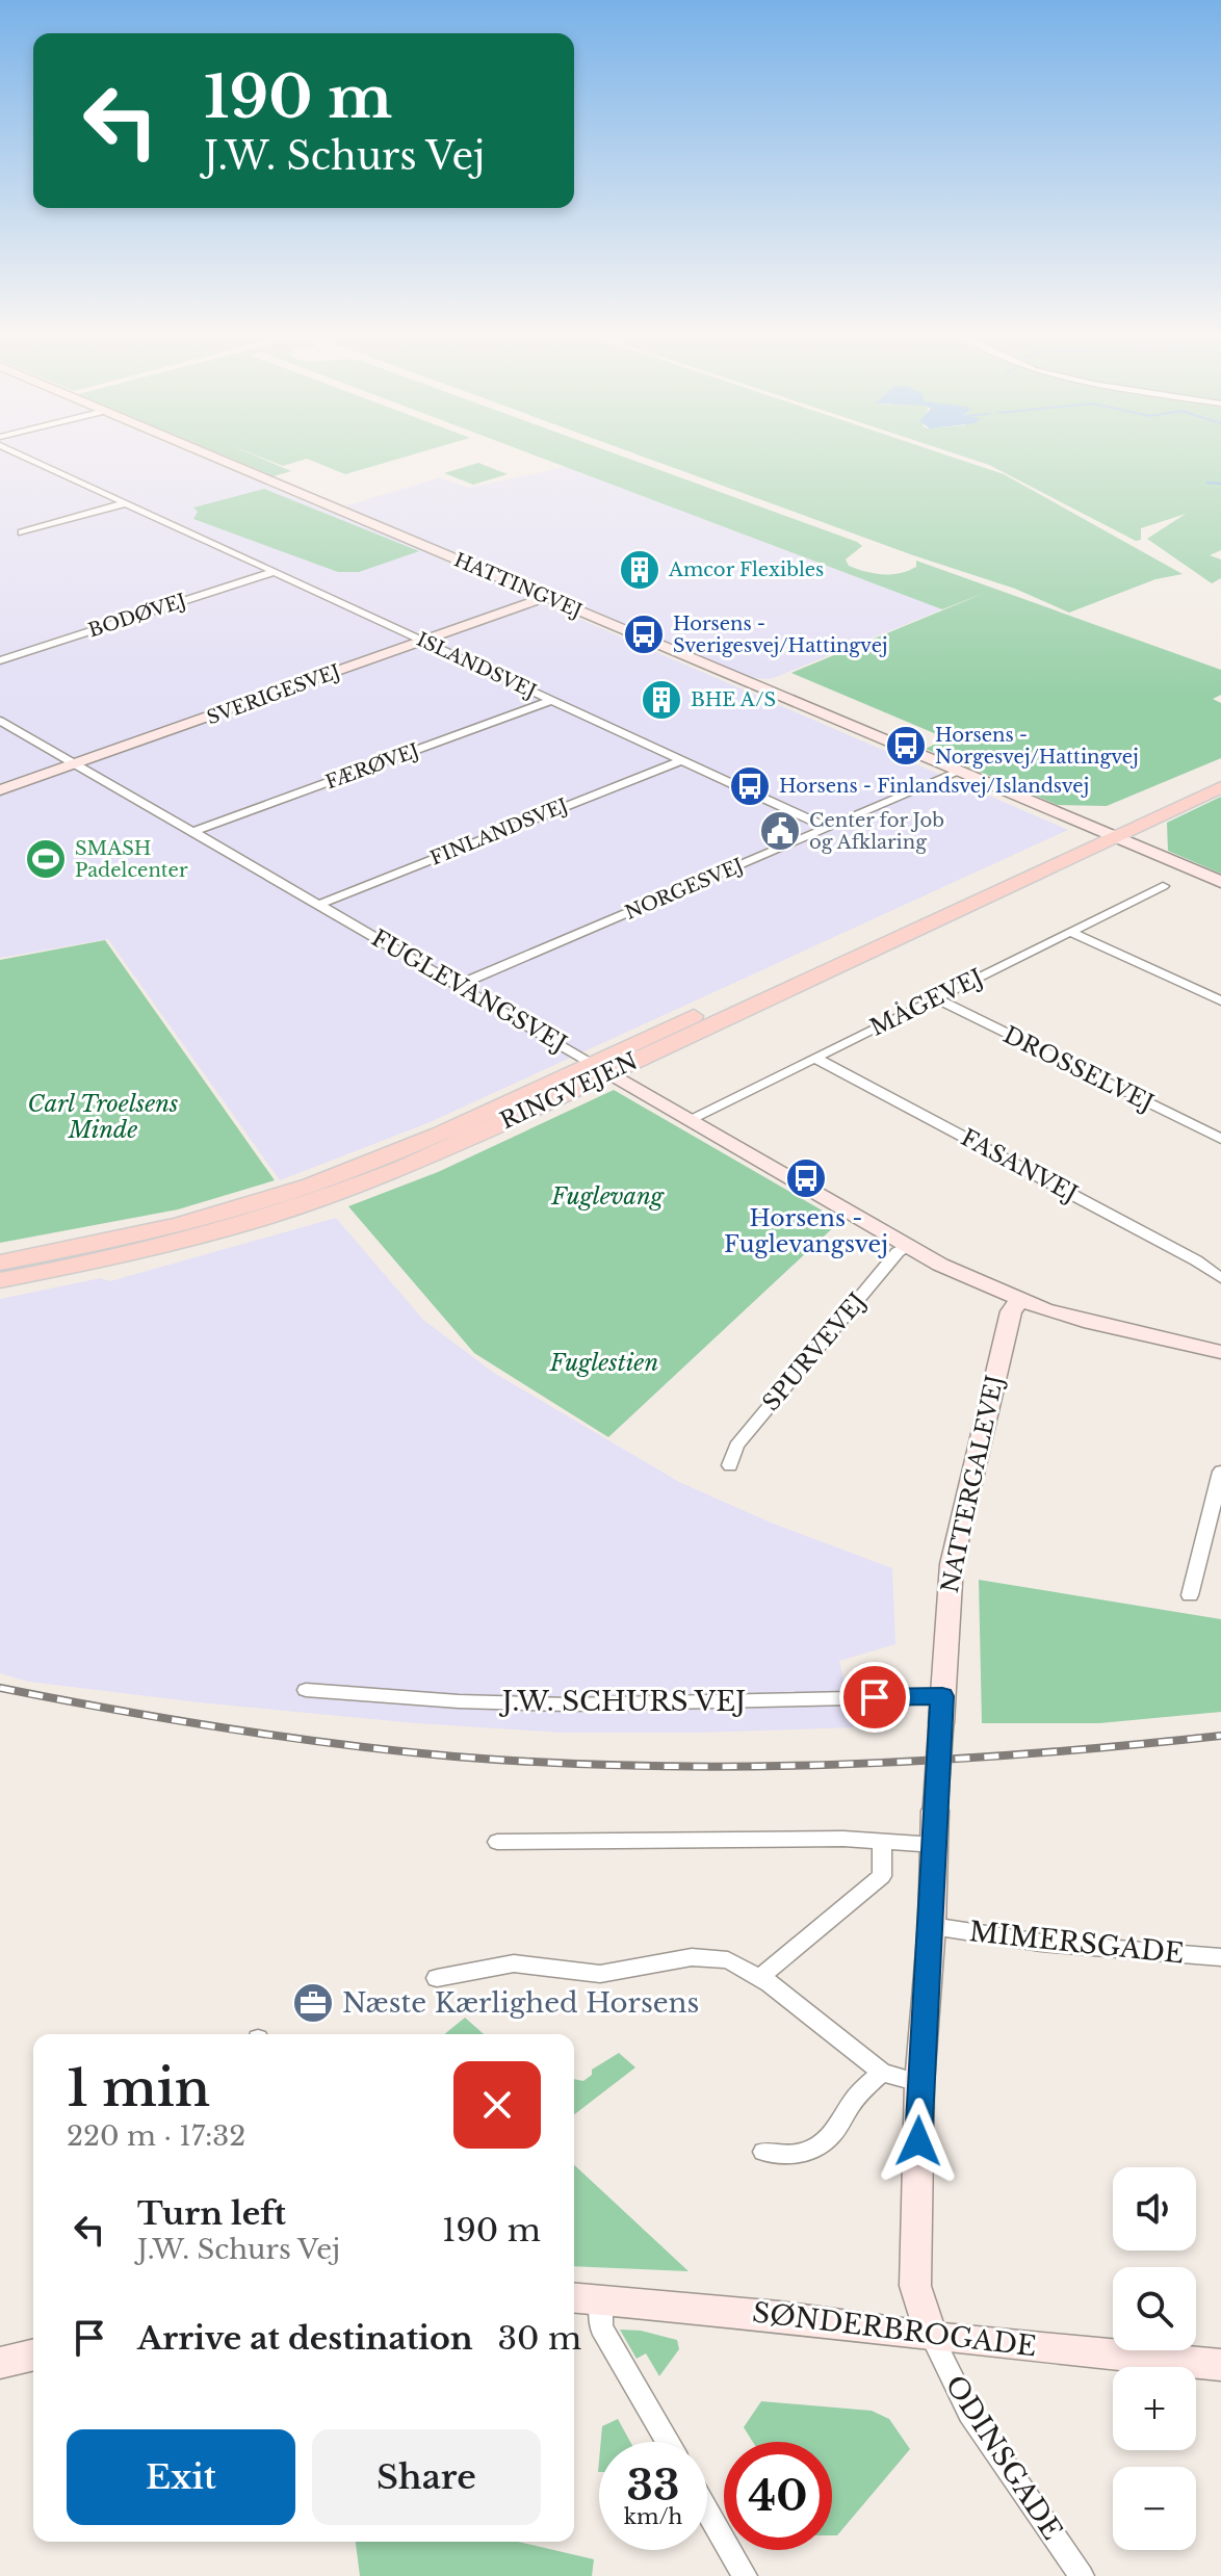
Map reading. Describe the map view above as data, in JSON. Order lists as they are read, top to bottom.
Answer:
{
  "streets": {
    "main road": ["RINGVEJEN"],
    "street": [
      "HATTINGVEJ",
      "BODØVEJ",
      "ISLANDSVEJ",
      "SVERIGESVEJ",
      "FÆRØVEJ",
      "FINLANDSVEJ",
      "NORGESVEJ",
      "FUGLEVANGSVEJ",
      "MÅGEVEJ",
      "DROSSELVEJ",
      "FASANVEJ",
      "SPURVEVEJ",
      "NATTERGALEVEJ",
      "J.W. SCHURS VEJ",
      "MIMERSGADE",
      "SØNDERBROGADE",
      "ODINSGADE"
    ]
  },
  "crossings": [
    ["HATTINGVEJ", "SVERIGESVEJ"],
    ["HATTINGVEJ", "NORGESVEJ"],
    ["HATTINGVEJ", "RINGVEJEN"],
    ["BODØVEJ", "ISLANDSVEJ"],
    ["ISLANDSVEJ", "SVERIGESVEJ"],
    ["ISLANDSVEJ", "FÆRØVEJ"],
    ["ISLANDSVEJ", "FINLANDSVEJ"],
    ["ISLANDSVEJ", "NORGESVEJ"],
    ["SVERIGESVEJ", "FUGLEVANGSVEJ"],
    ["FÆRØVEJ", "FUGLEVANGSVEJ"],
    ["FINLANDSVEJ", "FUGLEVANGSVEJ"],
    ["NORGESVEJ", "FUGLEVANGSVEJ"],
    ["FUGLEVANGSVEJ", "MÅGEVEJ"],
    ["FUGLEVANGSVEJ", "RINGVEJEN"],
    ["FUGLEVANGSVEJ", "SPURVEVEJ"],
    ["FUGLEVANGSVEJ", "NATTERGALEVEJ"],
    ["MÅGEVEJ", "DROSSELVEJ"],
    ["MÅGEVEJ", "FASANVEJ"],
    ["NATTERGALEVEJ", "J.W. SCHURS VEJ"],
    ["NATTERGALEVEJ", "MIMERSGADE"],
    ["NATTERGALEVEJ", "SØNDERBROGADE"],
    ["NATTERGALEVEJ", "ODINSGADE"],
    ["SØNDERBROGADE", "ODINSGADE"]
  ],
  "parks": ["Carl Troelsens Minde", "Fuglevang", "Fuglestien"],
  "places": {
    "building": ["Amcor Flexibles", "BHE A/S"],
    "bus stop": [
      "Horsens - Sverigesvej/Hattingvej",
      "Horsens - Norgesvej/Hattingvej",
      "Horsens - Finlandsvej/Islandsvej",
      "Horsens - Fuglevangsvej"
    ],
    "public building": ["Center for Job og Afklaring"],
    "sports": ["SMASH Padelcenter"],
    "office": ["Næste Kærlighed Horsens"]
  },
  "page": {
    "turn": ["190 m", "J.W. Schurs Vej"],
    "heading": ["1 min", "220 m · 17:32"],
    "map_buttons": ["+", "−"],
    "list": [
      {
        "name": "Turn left",
        "note": "J.W. Schurs Vej",
        "value": "190 m"
      },
      {
        "name": "Arrive at destination",
        "value": "30 m"
      }
    ],
    "buttons": ["Exit", "Share"],
    "speed": "33 km/h",
    "limit": "40"
  }
}
